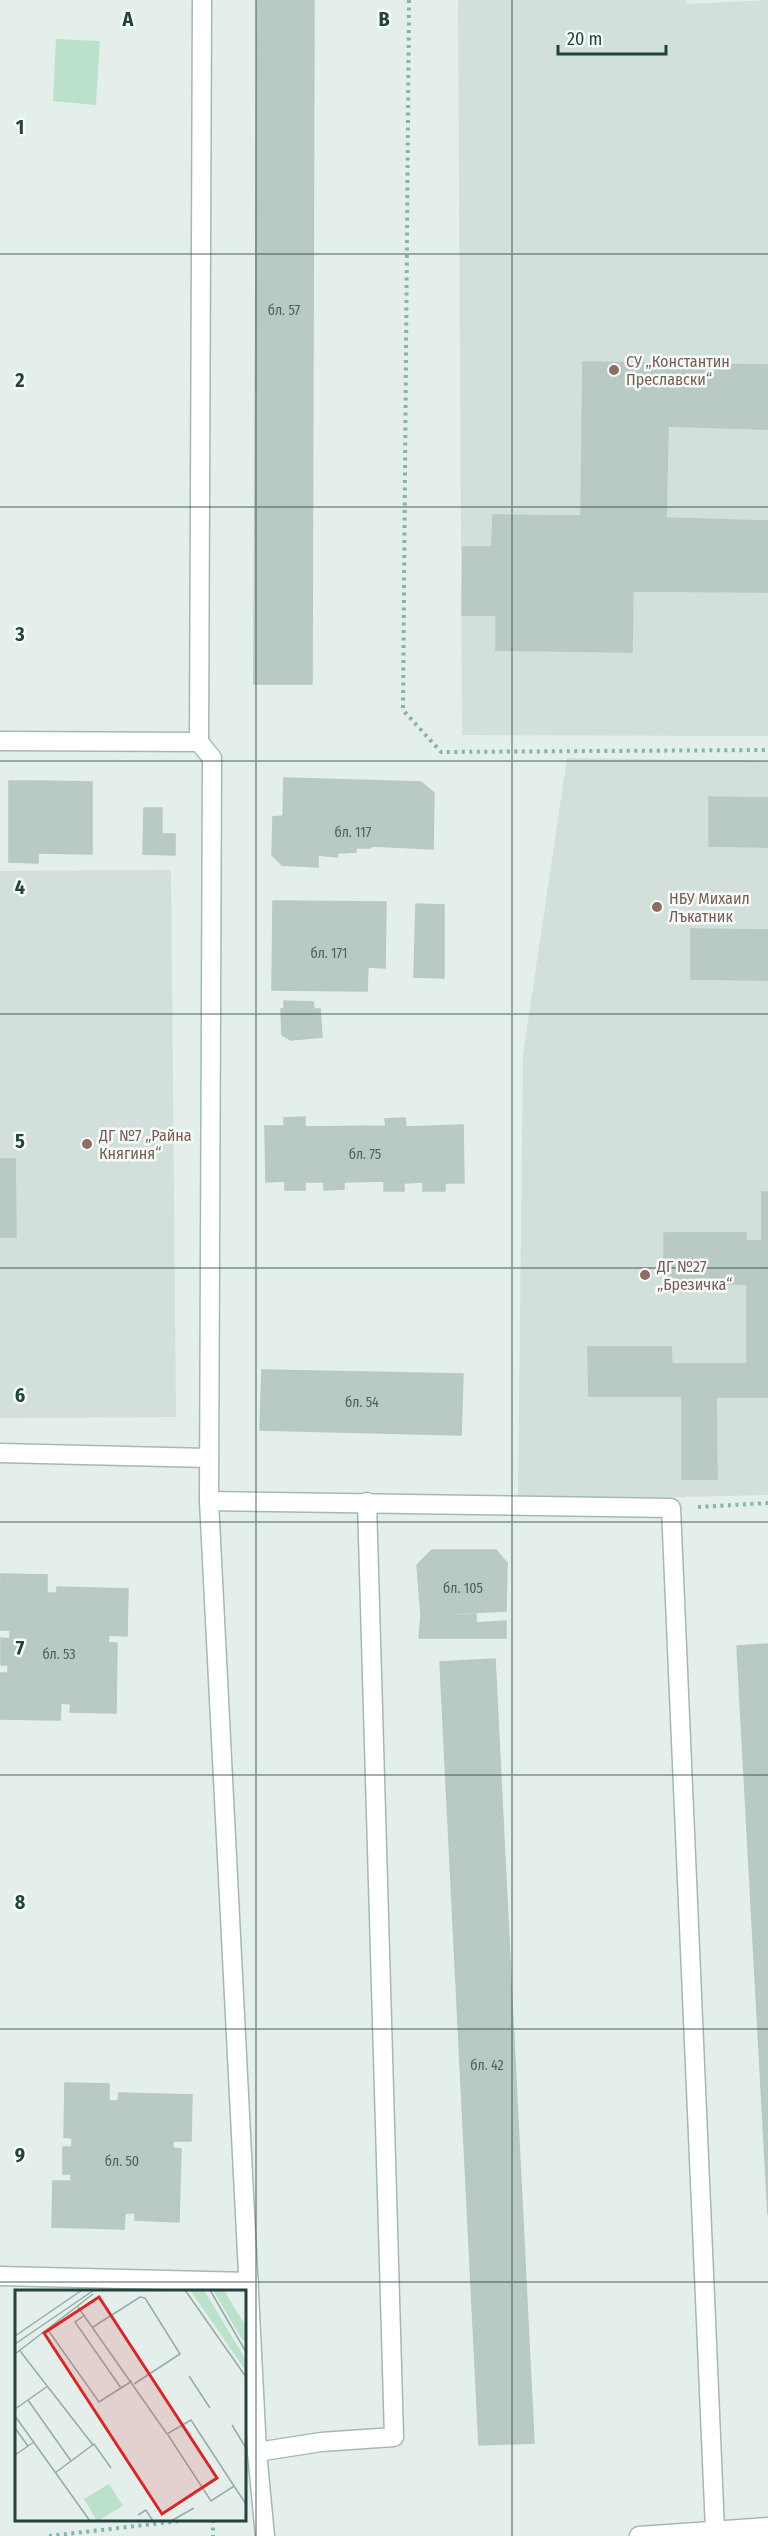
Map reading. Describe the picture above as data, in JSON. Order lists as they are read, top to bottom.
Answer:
{
  "places": [
    "СУ „Константин Преславски“",
    "НБУ Михаил Лъкатник",
    "ДГ №7 „Райна Княгиня“",
    "ДГ №27 „Брезичка“"
  ],
  "house_numbers": [
    "бл. 57",
    "бл. 117",
    "бл. 171",
    "бл. 75",
    "бл. 54",
    "бл. 105",
    "бл. 53",
    "бл. 42",
    "бл. 50"
  ],
  "scale_bar": "20 m",
  "grid": {
    "columns": ["A", "B"],
    "rows": [
      "1",
      "2",
      "3",
      "4",
      "5",
      "6",
      "7",
      "8",
      "9"
    ]
  }
}
